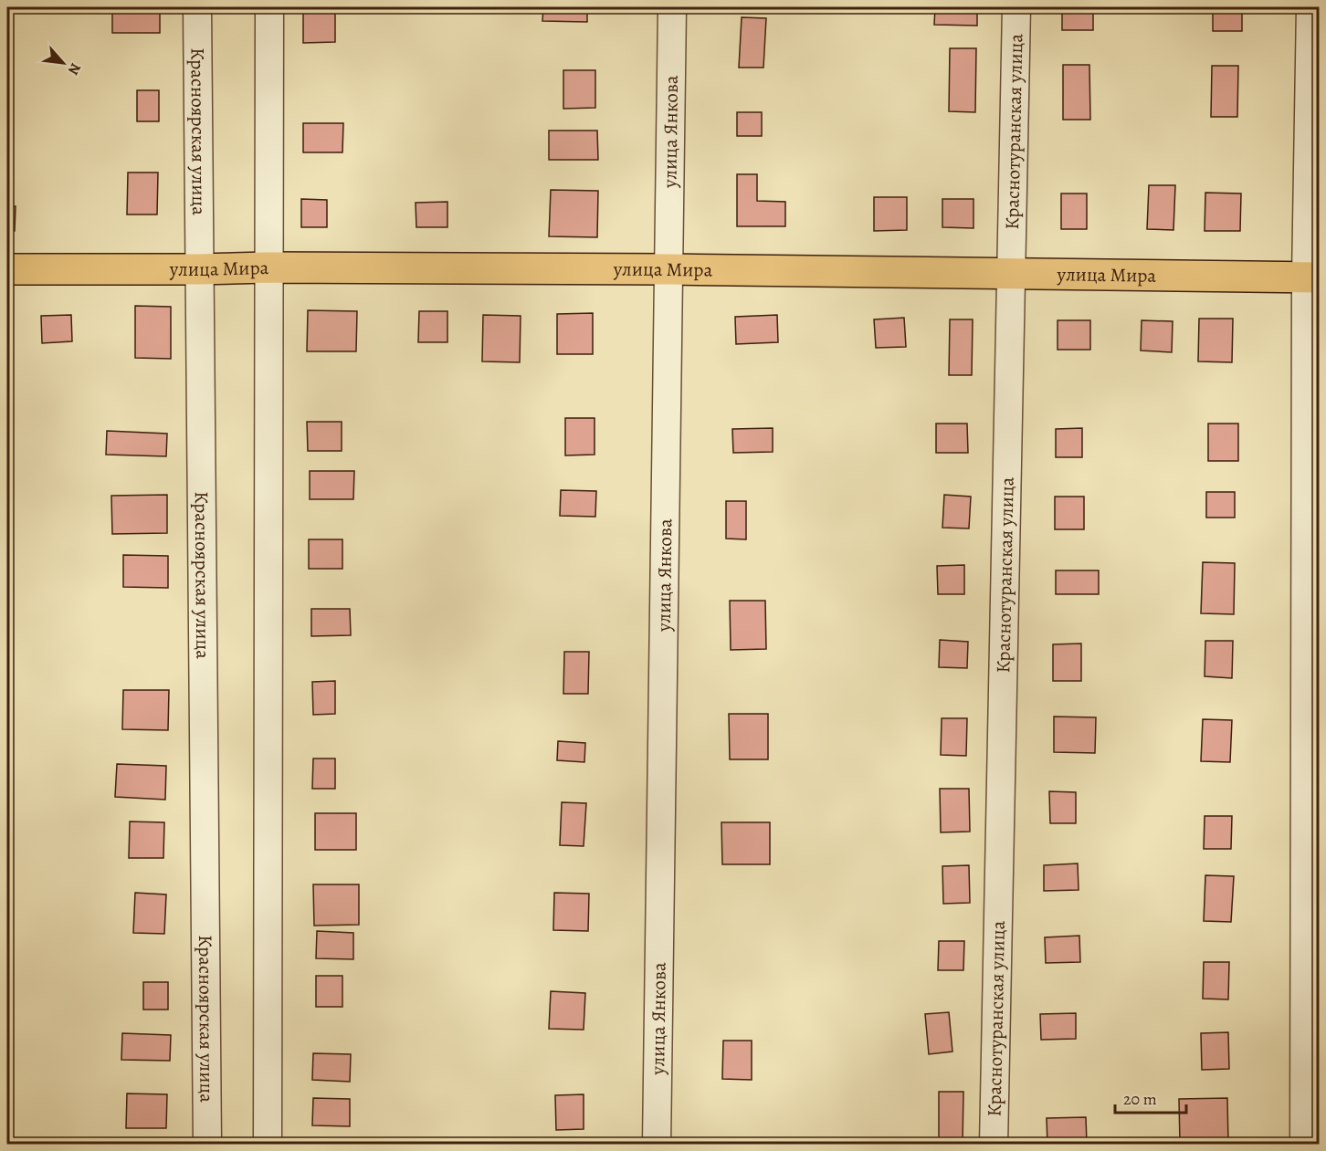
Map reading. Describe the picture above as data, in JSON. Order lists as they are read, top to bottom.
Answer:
{
  "streets": {
    "main road": ["улица Мира"],
    "street": ["Красноярская улица", "улица Янкова", "Краснотуранская улица"]
  },
  "crossings": [
    ["Красноярская улица", "улица Мира"],
    ["улица Янкова", "улица Мира"],
    ["Краснотуранская улица", "улица Мира"]
  ],
  "scale_bar": "20 m",
  "north": "bottom right"
}
